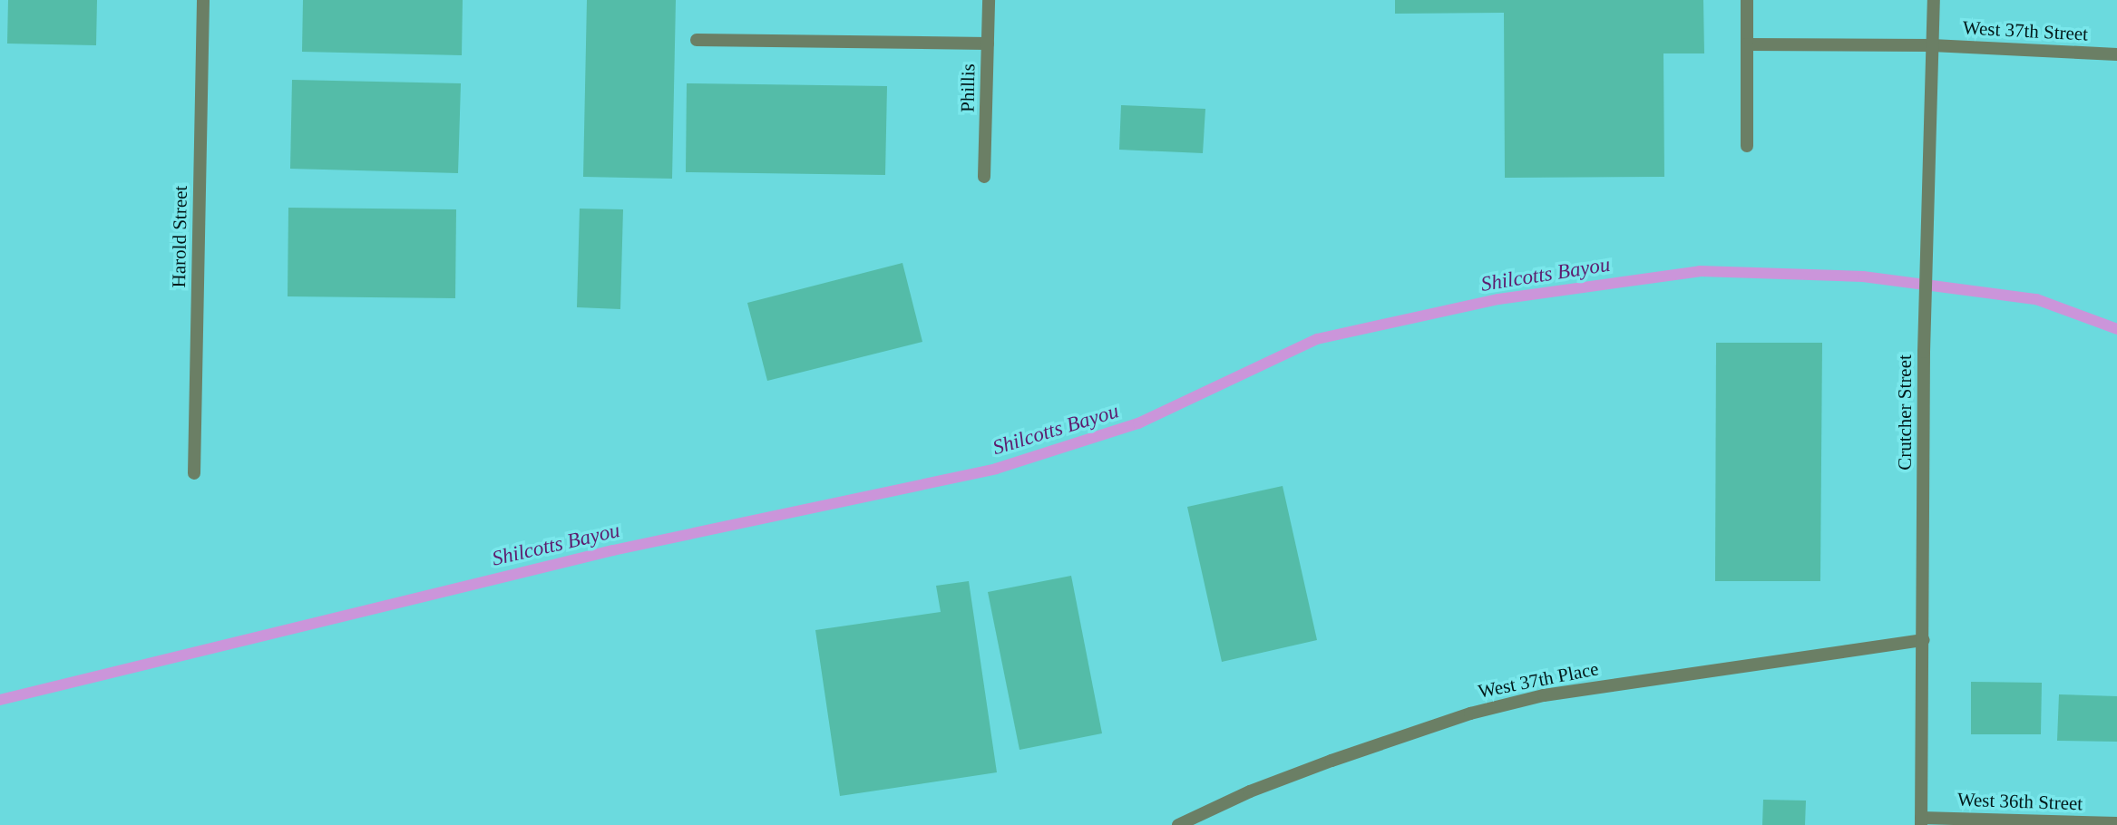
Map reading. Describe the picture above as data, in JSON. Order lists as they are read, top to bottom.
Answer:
{
  "streets": {
    "street": [
      "West 37th Street",
      "Phillis",
      "Harold Street",
      "Crutcher Street",
      "West 37th Place",
      "West 36th Street"
    ]
  },
  "crossings": [
    ["West 37th Street", "Crutcher Street"],
    ["Crutcher Street", "West 37th Place"],
    ["Crutcher Street", "West 36th Street"]
  ],
  "water": ["Shilcotts Bayou"]
}
